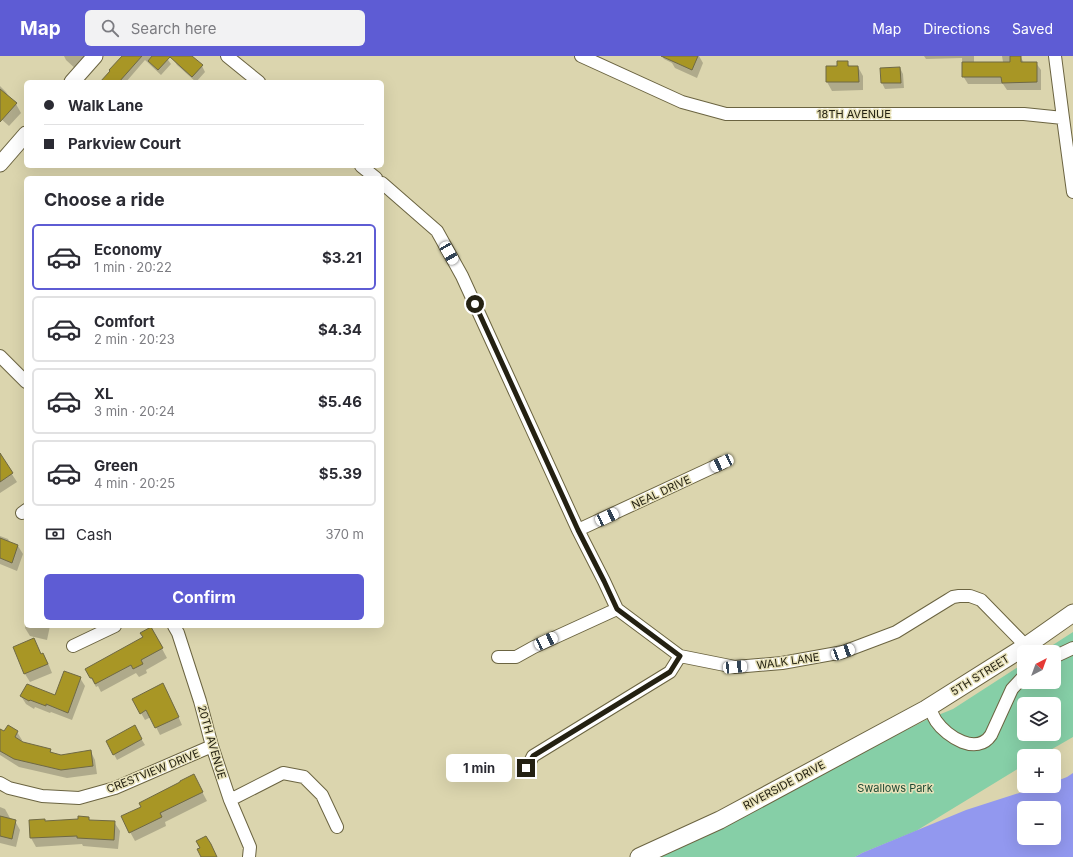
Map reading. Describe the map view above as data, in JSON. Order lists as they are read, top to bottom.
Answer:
{
  "streets": {
    "main road": ["5TH STREET", "RIVERSIDE DRIVE"],
    "street": [
      "18TH AVENUE",
      "NEAL DRIVE",
      "WALK LANE",
      "20TH AVENUE",
      "CRESTVIEW DRIVE"
    ]
  },
  "crossings": [
    ["NEAL DRIVE", "WALK LANE"],
    ["5TH STREET", "RIVERSIDE DRIVE"],
    ["20TH AVENUE", "CRESTVIEW DRIVE"]
  ],
  "parks": ["Swallows Park"],
  "north": "top right",
  "page": {
    "header": "Map",
    "search": "Search here",
    "nav": ["Map", "Directions", "Saved"],
    "banner": ["Walk Lane", "Parkview Court"],
    "heading": "Choose a ride",
    "list": [
      {
        "name": "Economy",
        "note": "1 min · 20:22",
        "value": "$3.21"
      },
      {
        "name": "Comfort",
        "note": "2 min · 20:23",
        "value": "$4.34"
      },
      {
        "name": "XL",
        "note": "3 min · 20:24",
        "value": "$5.46"
      },
      {
        "name": "Green",
        "note": "4 min · 20:25",
        "value": "$5.39"
      }
    ],
    "pay": ["Cash", "370 m"],
    "buttons": "Confirm",
    "map_buttons": ["+", "−"],
    "bubble": "1 min"
  }
}
